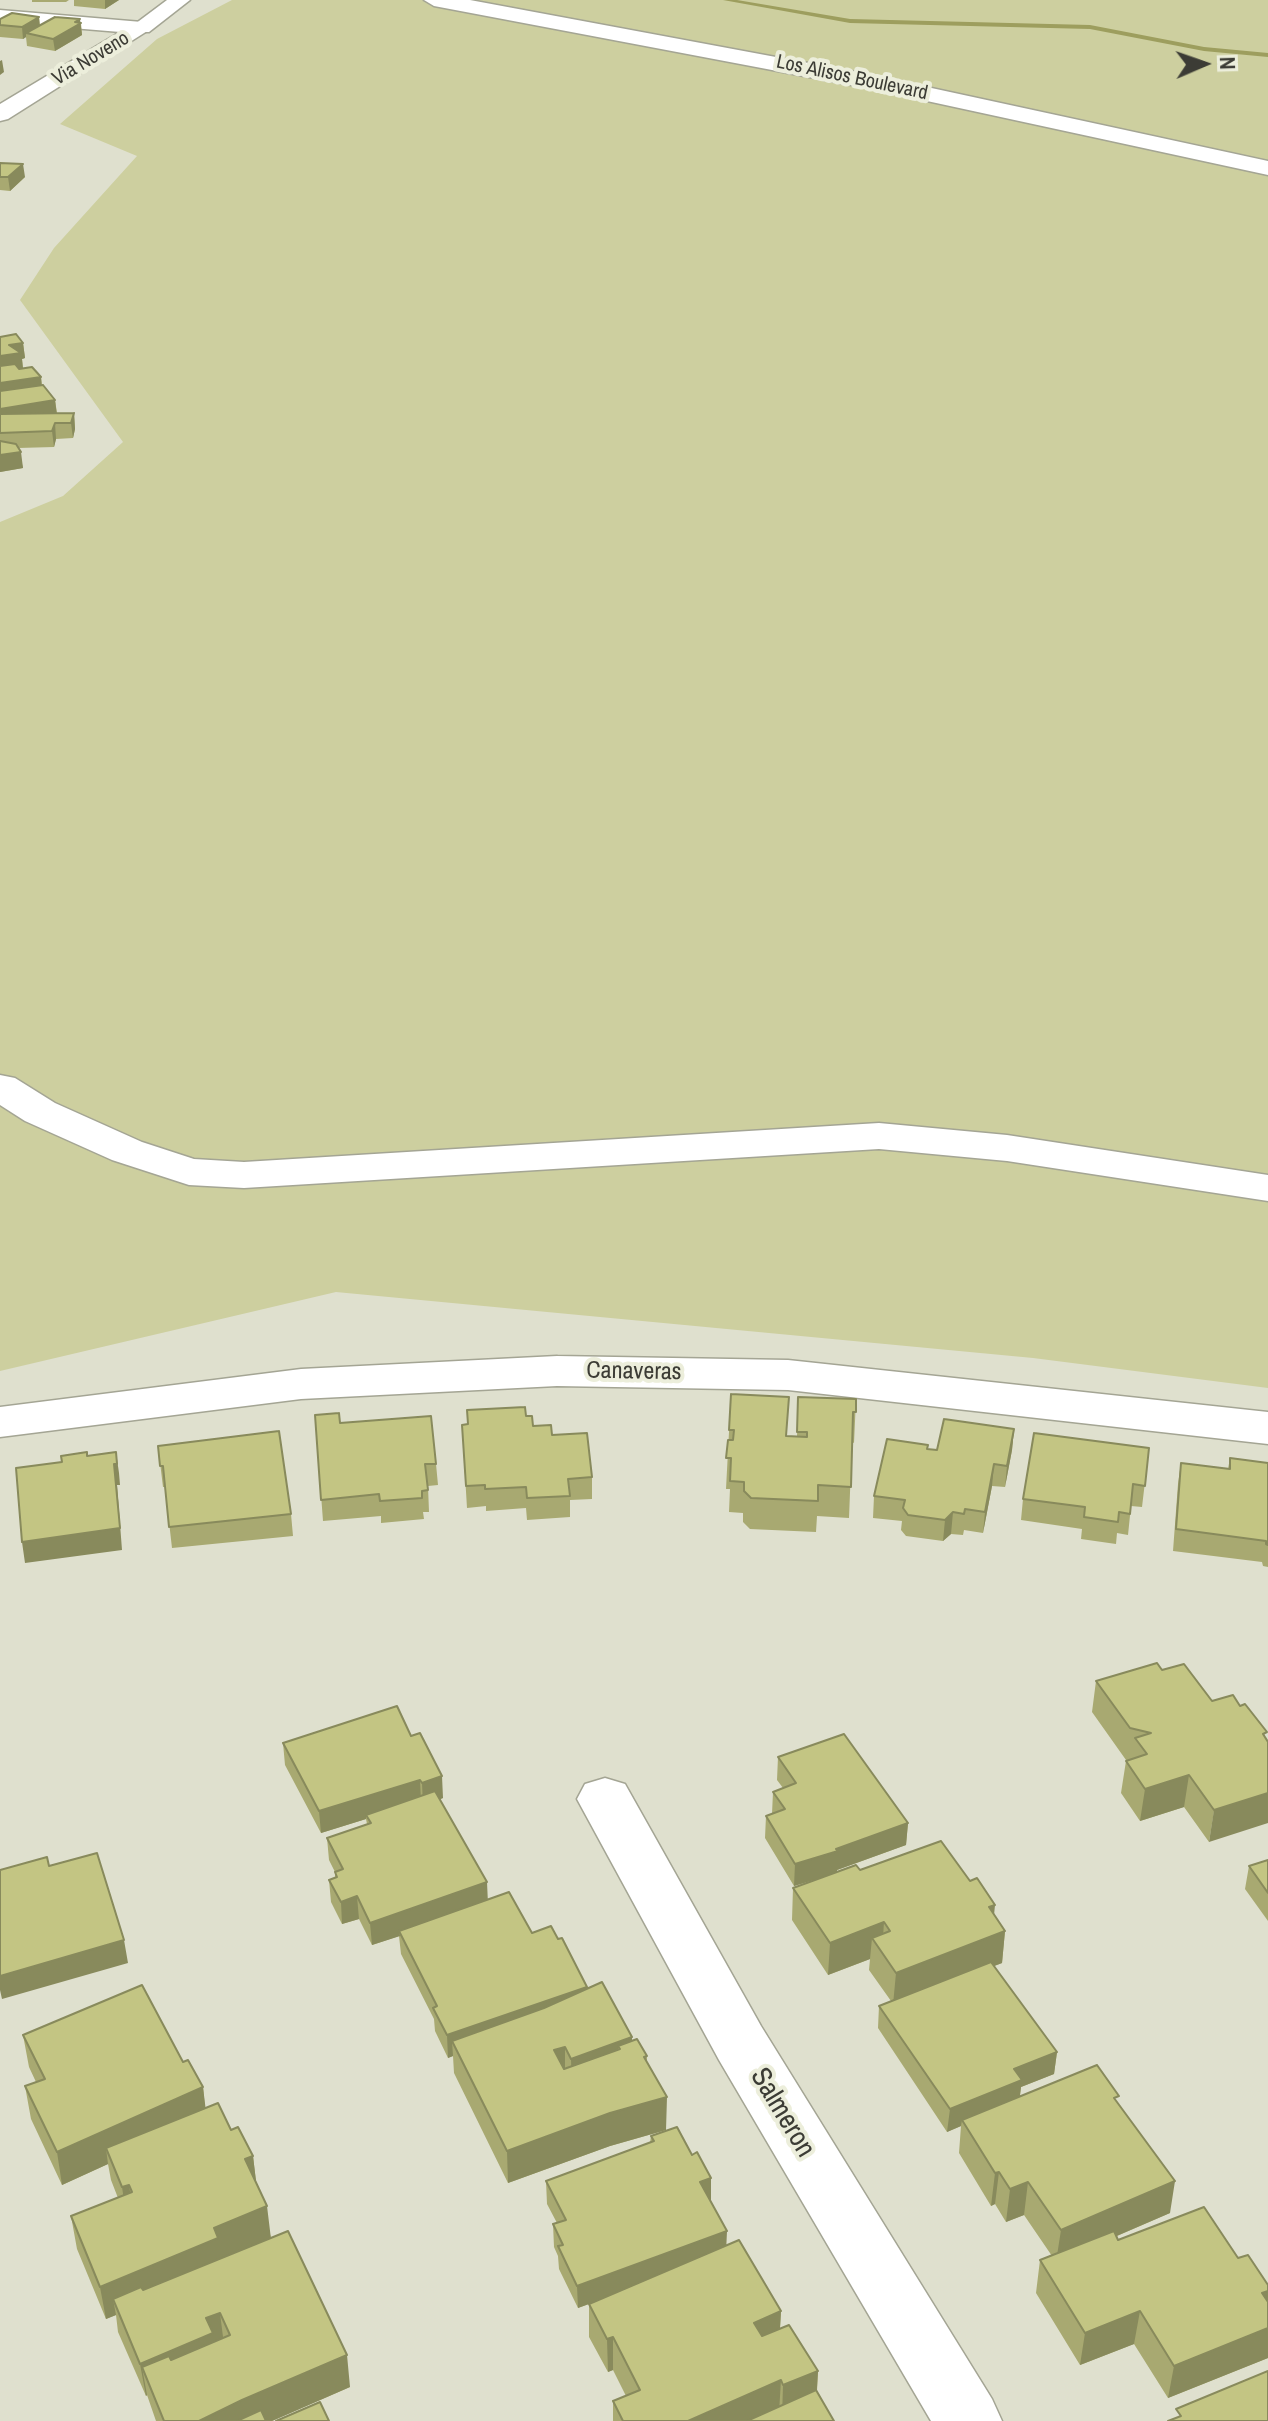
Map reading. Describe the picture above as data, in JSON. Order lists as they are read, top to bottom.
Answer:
{
  "streets": {
    "street": [
      "Via Noveno",
      "Los Alisos Boulevard",
      "Canaveras",
      "Salmeron"
    ]
  },
  "north": "right"
}
